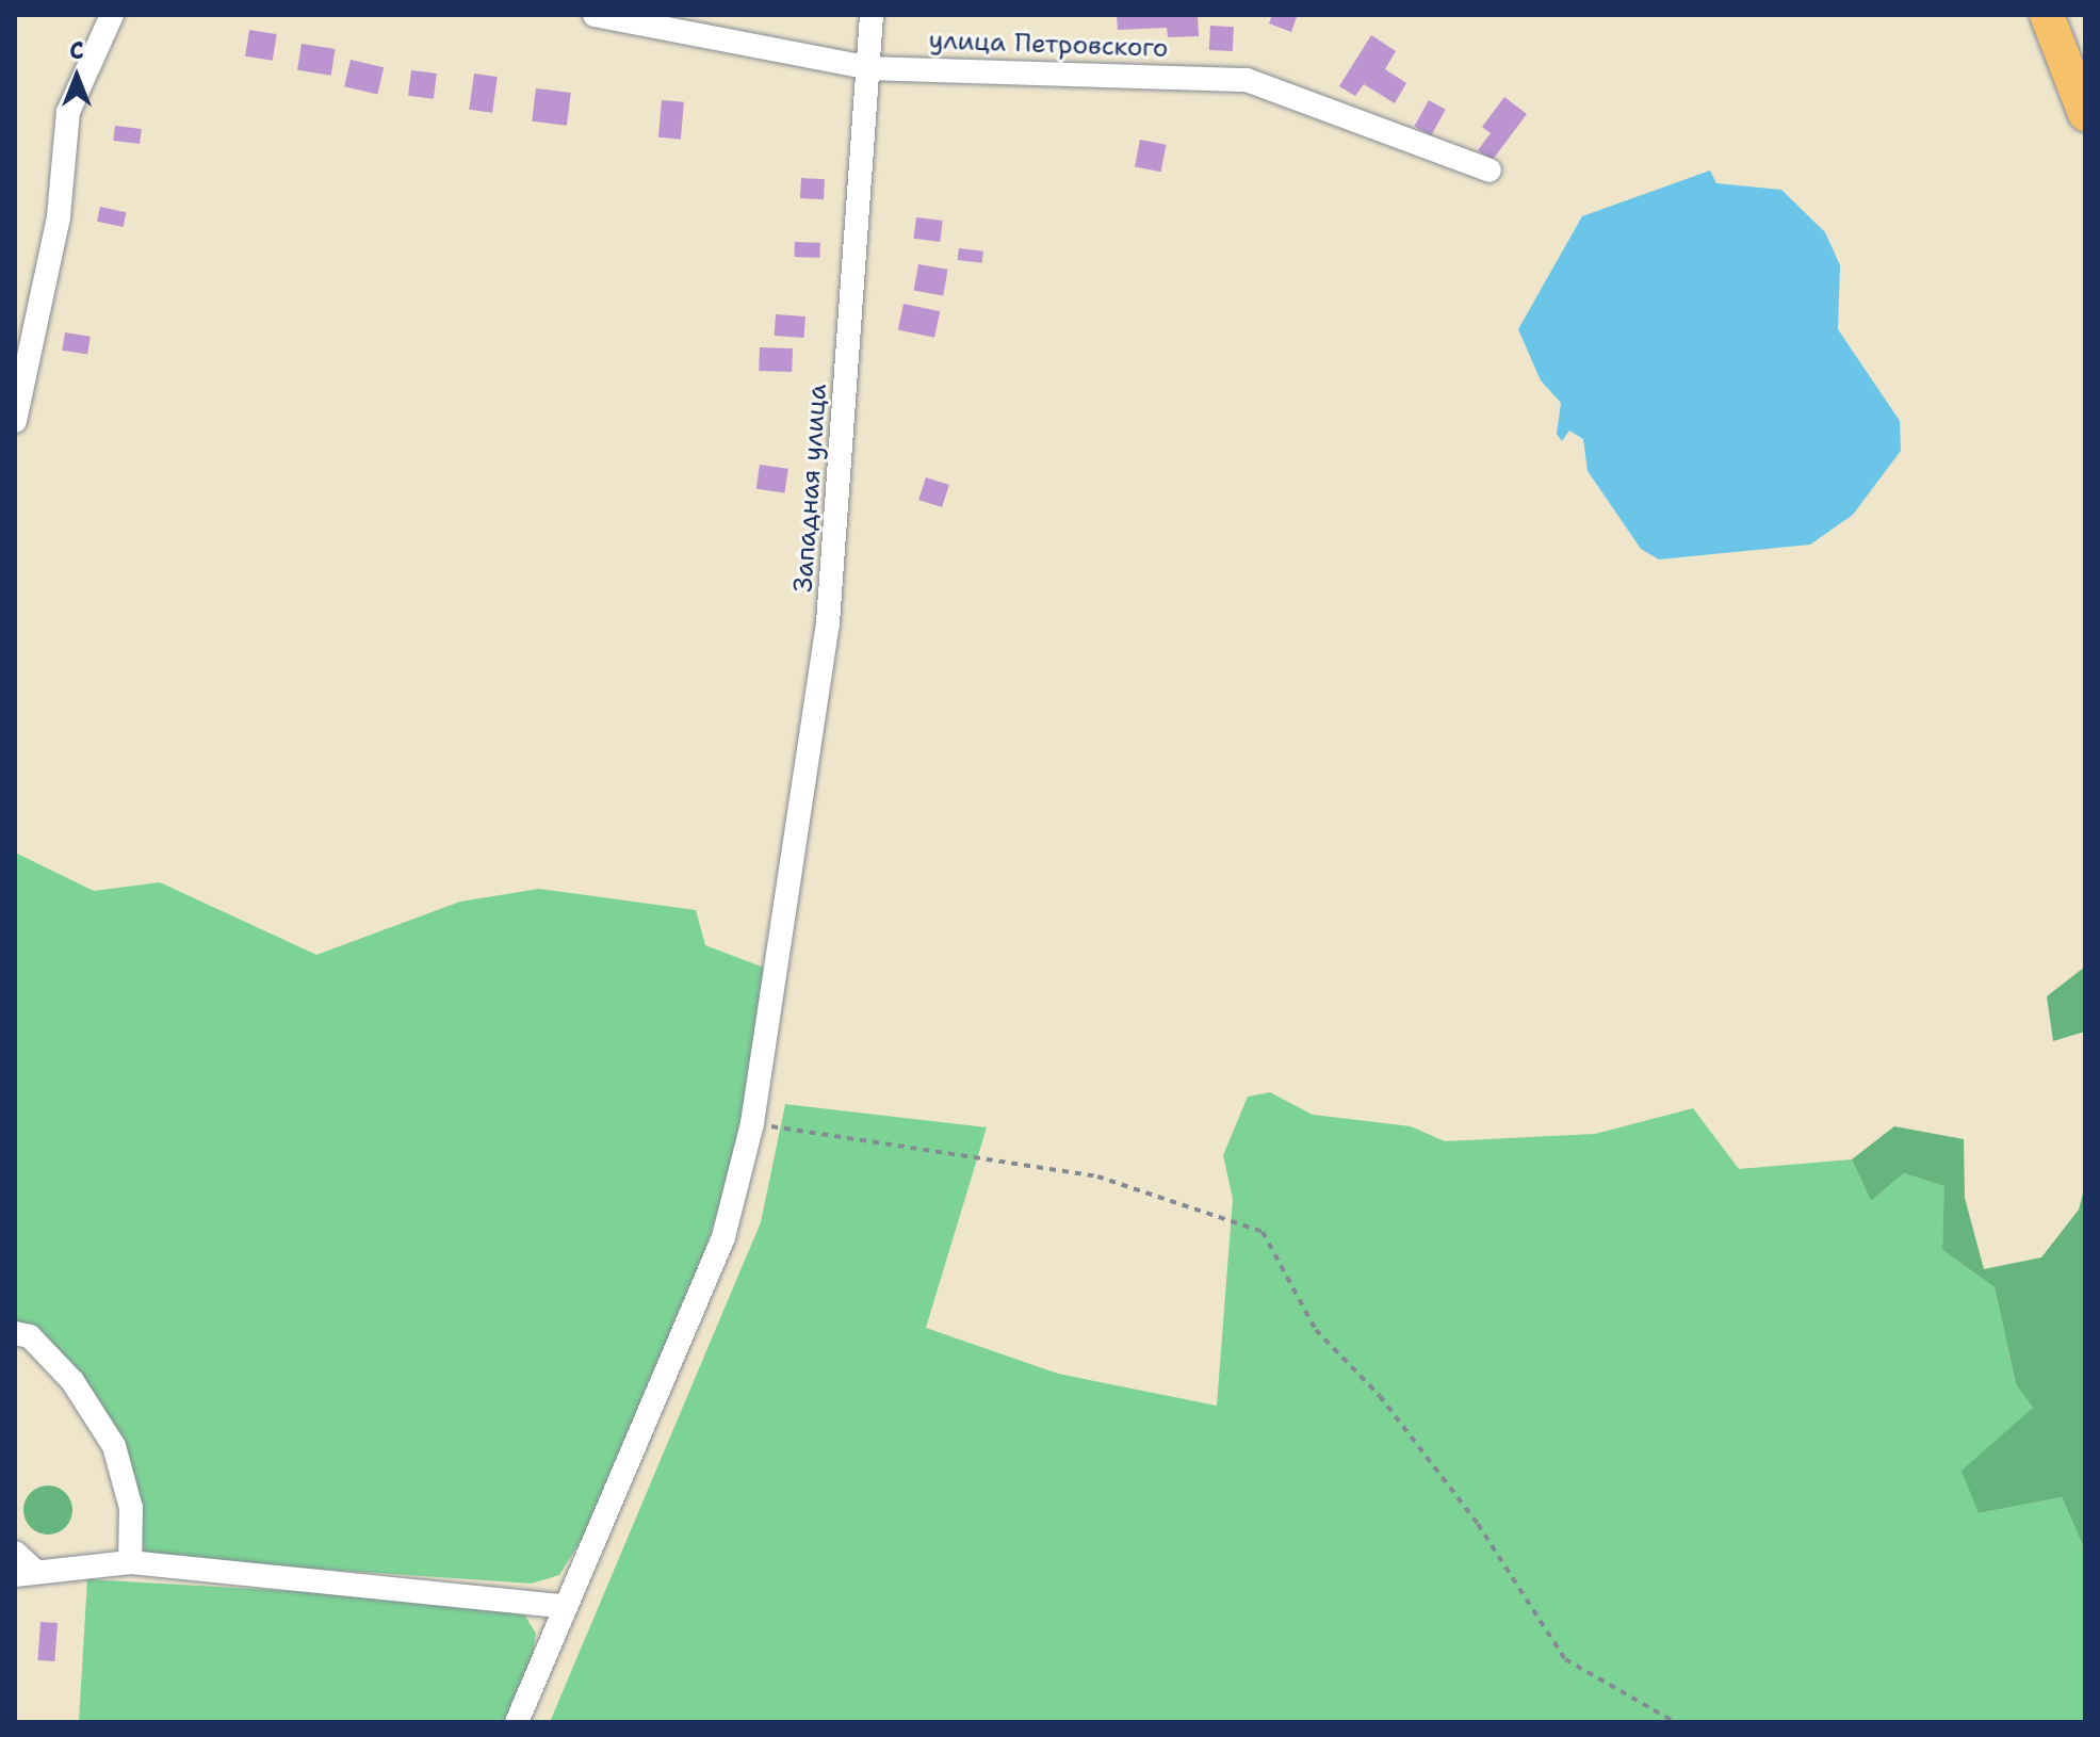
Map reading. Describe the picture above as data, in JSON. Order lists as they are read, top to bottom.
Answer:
{
  "streets": {
    "street": ["улица Петровского", "Западная улица"]
  },
  "crossings": [
    ["улица Петровского", "Западная улица"]
  ],
  "north": "top"
}
